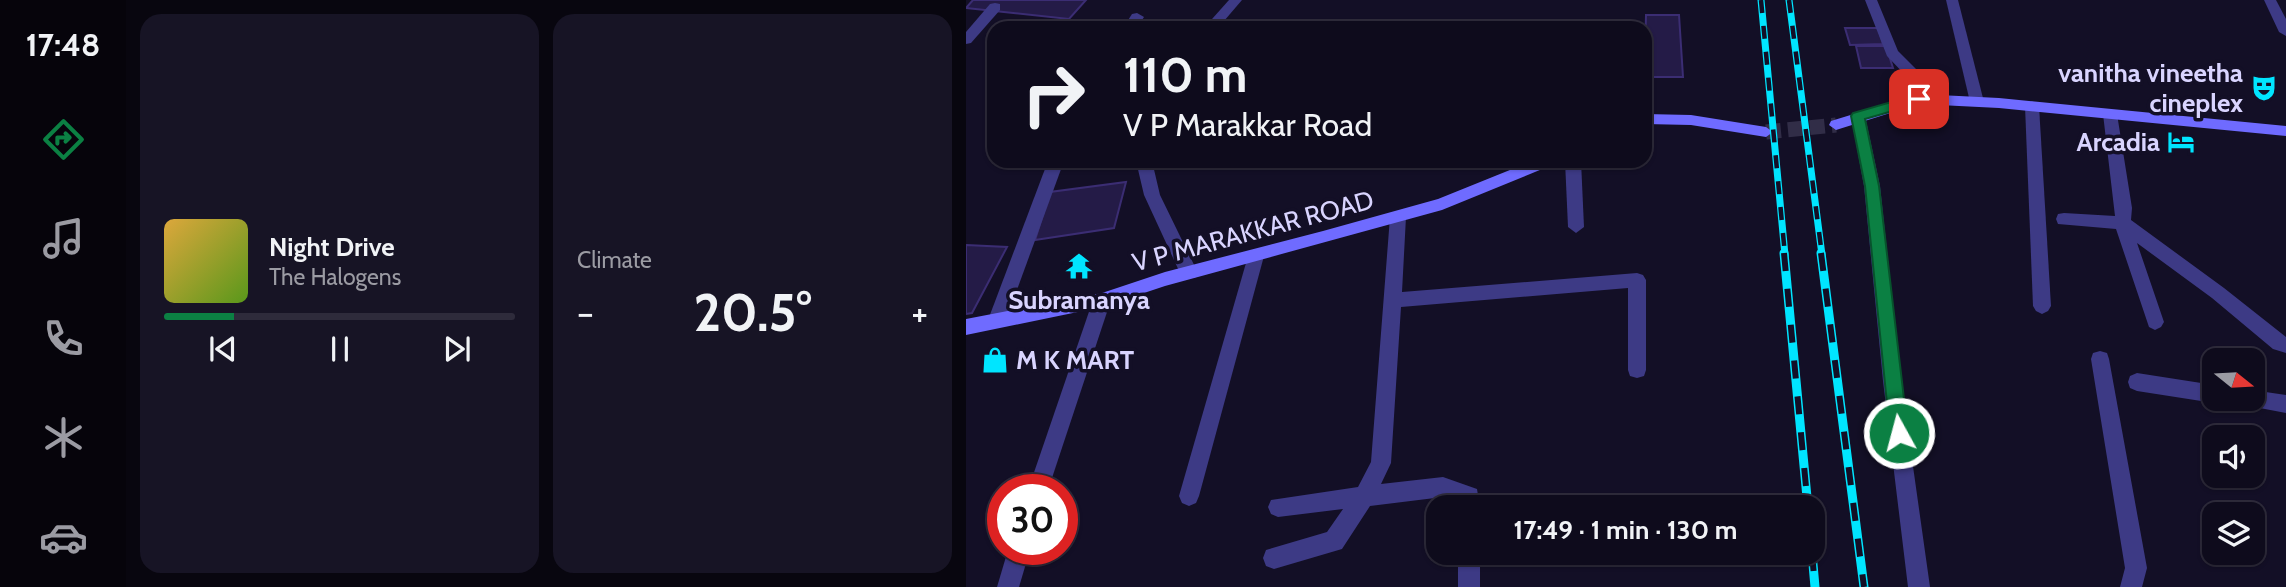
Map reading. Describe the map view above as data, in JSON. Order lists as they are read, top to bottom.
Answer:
{
  "streets": {
    "street": ["V P MARAKKAR ROAD"]
  },
  "places": {
    "theatre": ["vanitha vineetha cineplex"],
    "hotel": ["Arcadia"],
    "temple": ["Subramanya"],
    "shop": ["M K MART"]
  },
  "north": "right",
  "page": {
    "tabs": "17:48",
    "tile": "Climate",
    "turn": ["110 m", "V P Marakkar Road"],
    "song": ["Night Drive", "The Halogens"],
    "heat": ["−", "20.5°", "+"],
    "limit": "30",
    "trip": "17:49 · 1 min · 130 m"
  }
}
